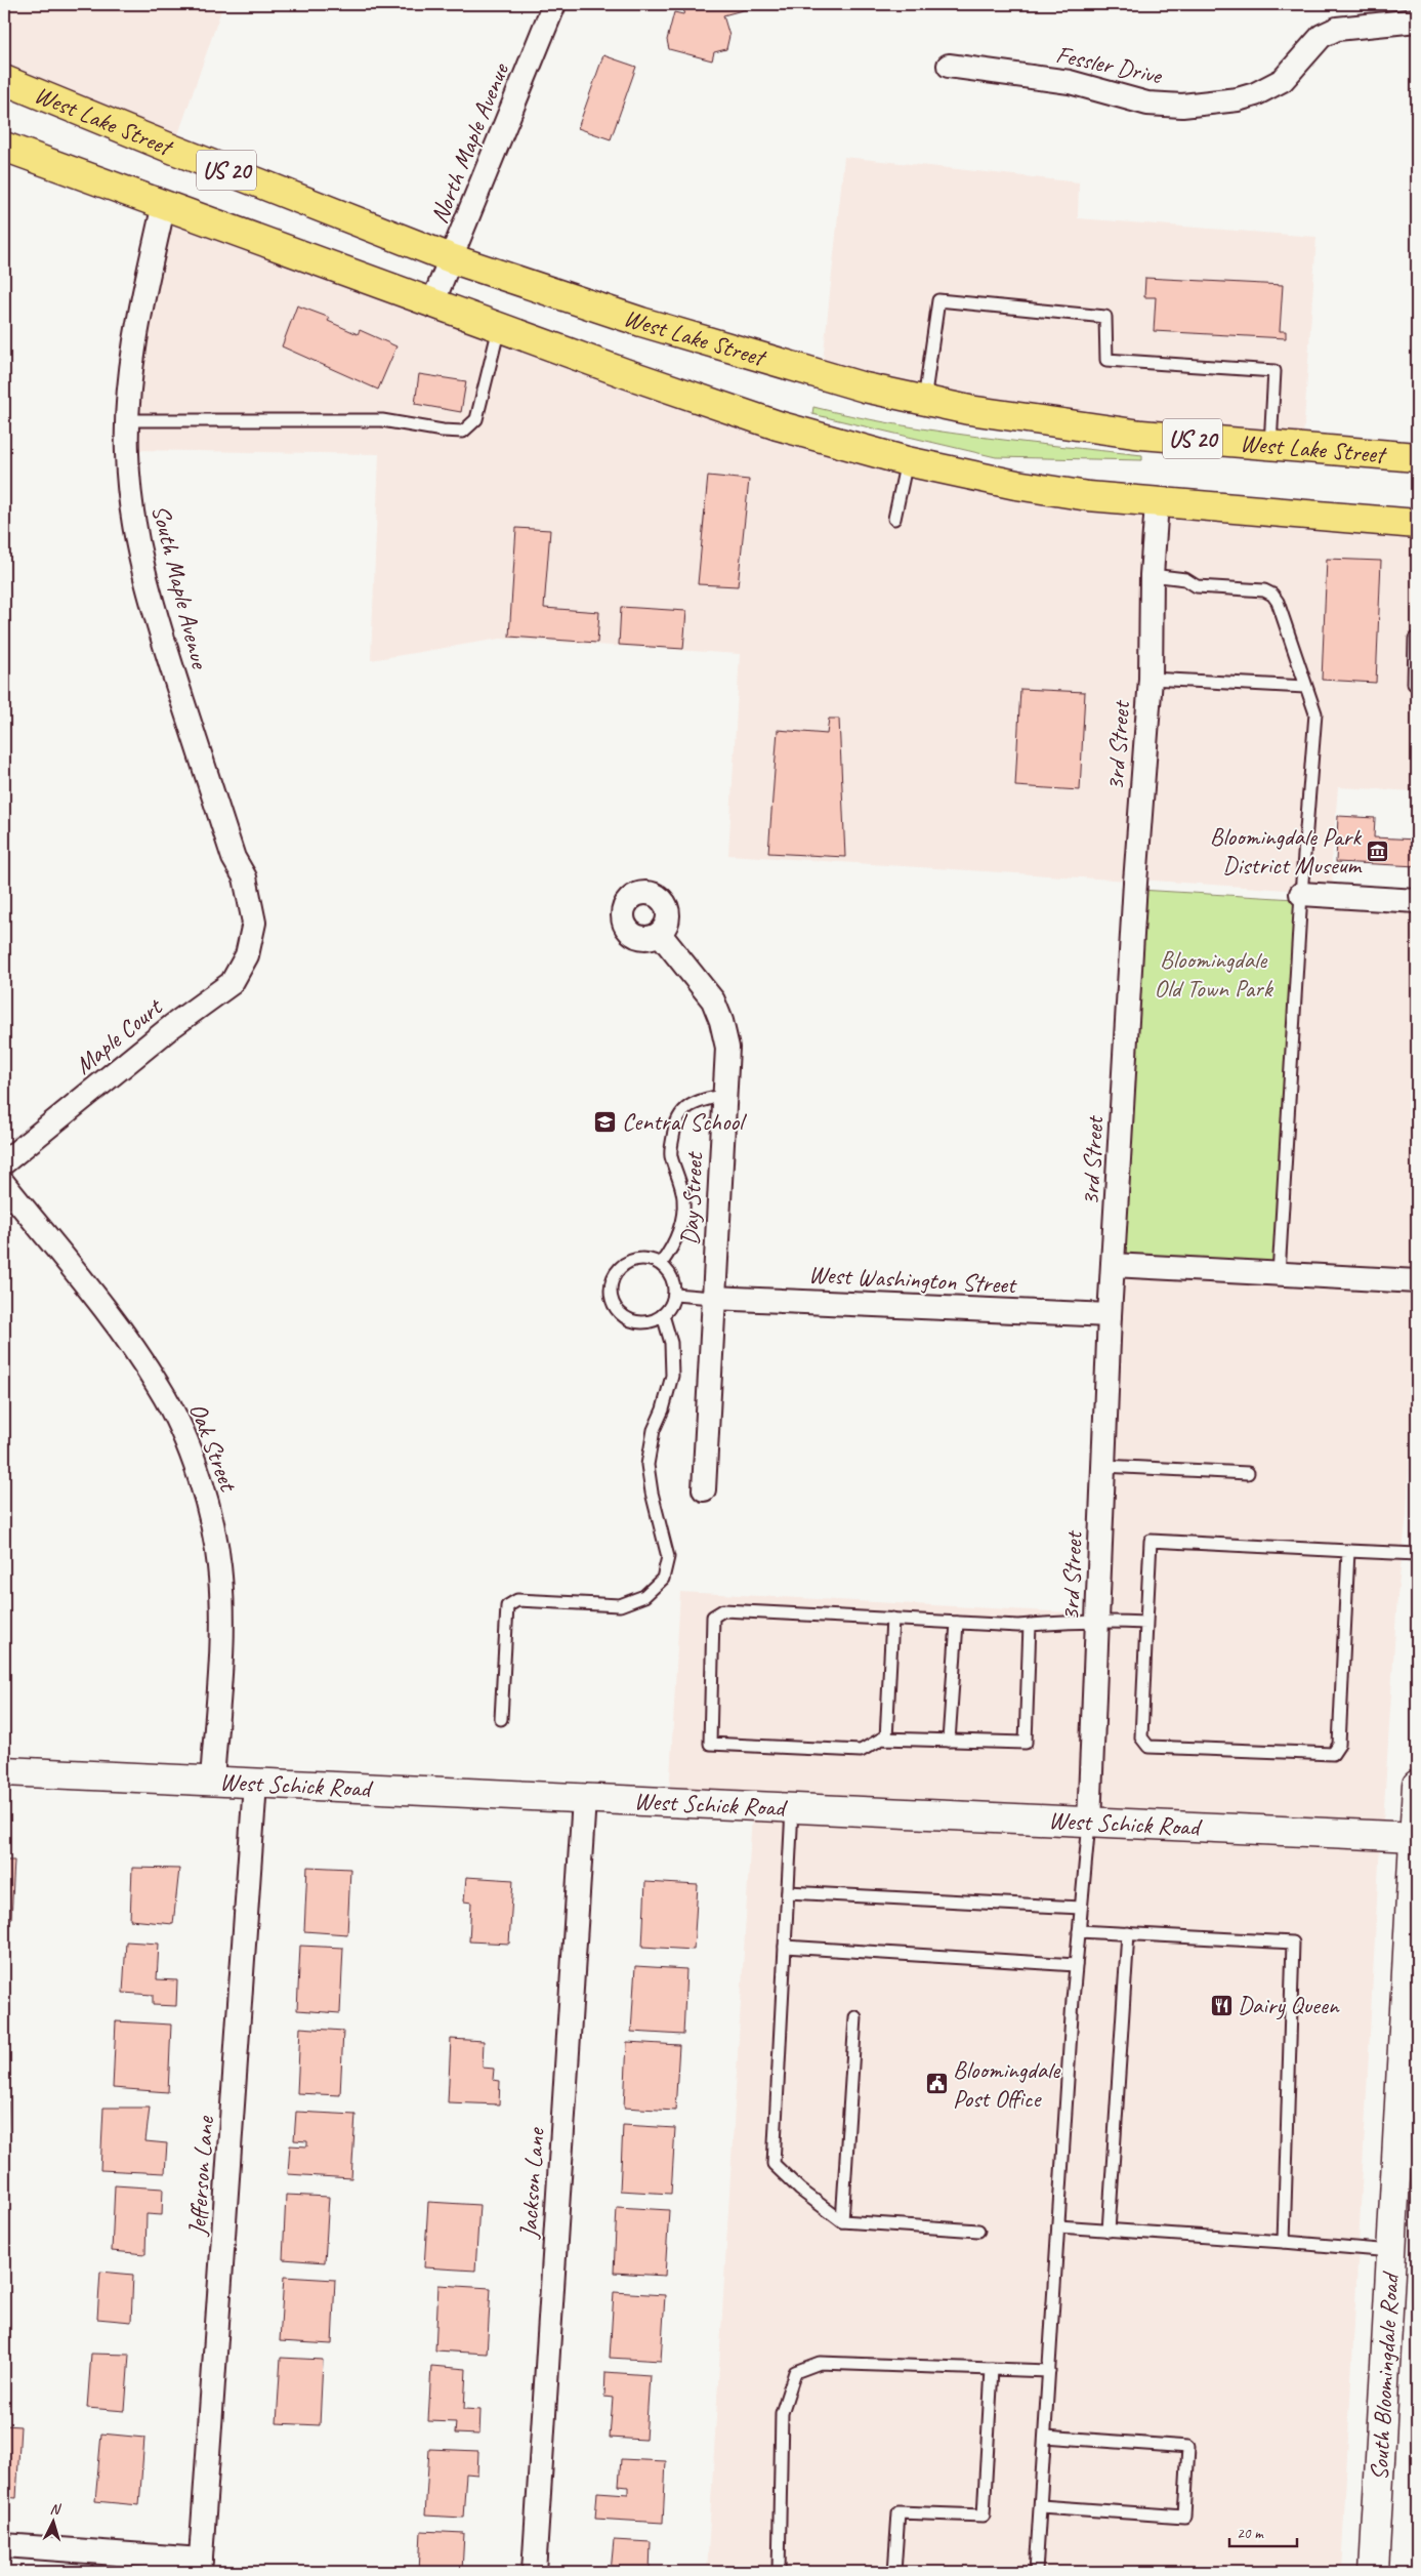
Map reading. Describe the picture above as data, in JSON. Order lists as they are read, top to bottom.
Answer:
{
  "streets": {
    "main road": ["West Lake Street", "US 20"],
    "street": [
      "Fessler Drive",
      "North Maple Avenue",
      "South Maple Avenue",
      "3rd Street",
      "Maple Court",
      "Day Street",
      "West Washington Street",
      "Oak Street",
      "West Schick Road",
      "Jefferson Lane",
      "Jackson Lane",
      "South Bloomingdale Road"
    ]
  },
  "crossings": [
    ["West Lake Street", "North Maple Avenue"],
    ["North Maple Avenue", "US 20"],
    ["US 20", "South Maple Avenue"],
    ["US 20", "3rd Street"],
    ["South Maple Avenue", "Maple Court"],
    ["3rd Street", "West Washington Street"],
    ["3rd Street", "West Schick Road"],
    ["Day Street", "West Washington Street"],
    ["Oak Street", "West Schick Road"],
    ["West Schick Road", "Jefferson Lane"],
    ["West Schick Road", "Jackson Lane"],
    ["West Schick Road", "South Bloomingdale Road"]
  ],
  "parks": ["Bloomingdale Old Town Park"],
  "places": {
    "museum": ["Bloomingdale Park District Museum"],
    "school or university": ["Central School"],
    "restaurant": ["Dairy Queen"],
    "public building": ["Bloomingdale Post Office"]
  },
  "scale_bar": "20 m",
  "north": "top"
}
